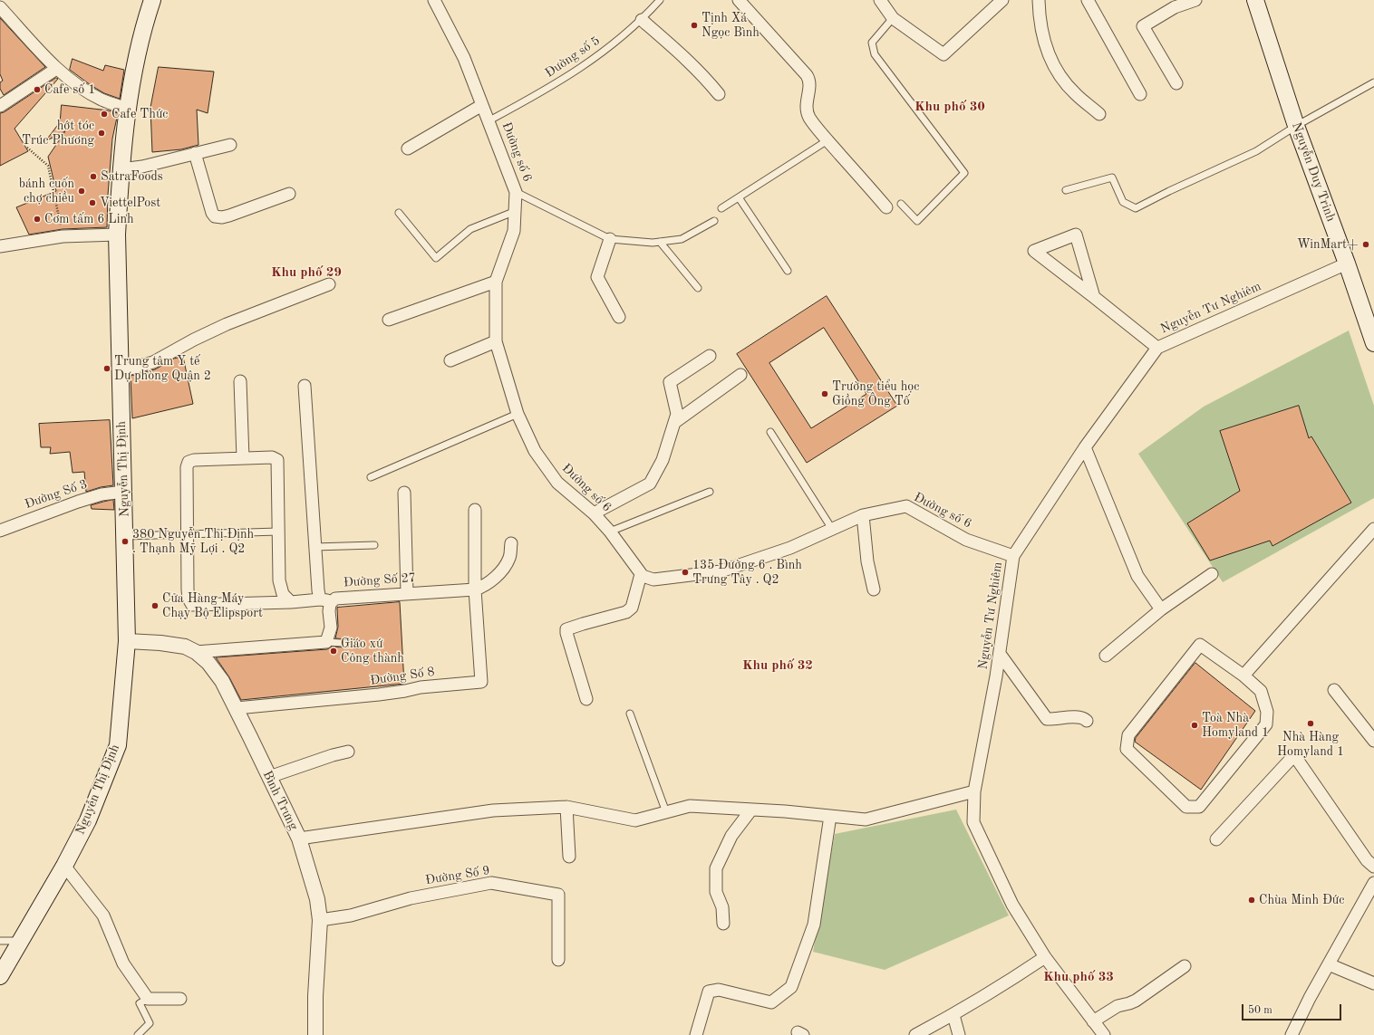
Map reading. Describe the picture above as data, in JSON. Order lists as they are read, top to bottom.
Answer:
{
  "streets": {
    "main road": ["Nguyễn Duy Trinh", "Nguyễn Thị Định"],
    "street": [
      "Đường số 6",
      "Nguyễn Tư Nghiêm",
      "Đường Số 3",
      "Đường Số 27",
      "Đường Số 8",
      "Bình Trưng",
      "Đường Số 9"
    ],
    "lane": ["Đường số 5"]
  },
  "crossings": [
    ["Đường số 5", "Đường số 6"],
    ["Đường số 6", "Nguyễn Tư Nghiêm"],
    ["Nguyễn Duy Trinh", "Nguyễn Tư Nghiêm"],
    ["Nguyễn Thị Định", "Đường Số 3"],
    ["Nguyễn Thị Định", "Bình Trưng"],
    ["Đường Số 27", "Đường Số 8"],
    ["Đường Số 8", "Bình Trưng"],
    ["Bình Trưng", "Đường Số 9"]
  ],
  "districts": [
    "Khu phố 30",
    "Khu phố 29",
    "Khu phố 32",
    "Khu phố 33"
  ],
  "places": [
    "Tịnh Xá Ngọc Bình",
    "Cafe số 1",
    "Cafe Thức",
    "hớt tóc Trúc Phương",
    "SatraFoods",
    "bánh cuốn chợ chiều",
    "ViettelPost",
    "Cơm tấm 6 Linh",
    "WinMart+",
    "Trung tâm Y tế Dự phòng Quận 2",
    "Trường tiểu học Giồng Ông Tố",
    "380 Nguyễn Thị Định . Thạnh Mỹ Lợi . Q2",
    "135 Đường 6 . Bình Trưng Tây . Q2",
    "Cửa Hàng Máy Chạy Bộ Elipsport",
    "Giáo xứ Công thành",
    "Nhà Hàng Homyland 1",
    "Toà Nhà Homyland 1",
    "Chùa Minh Đức"
  ],
  "scale_bar": "50 m"
}
